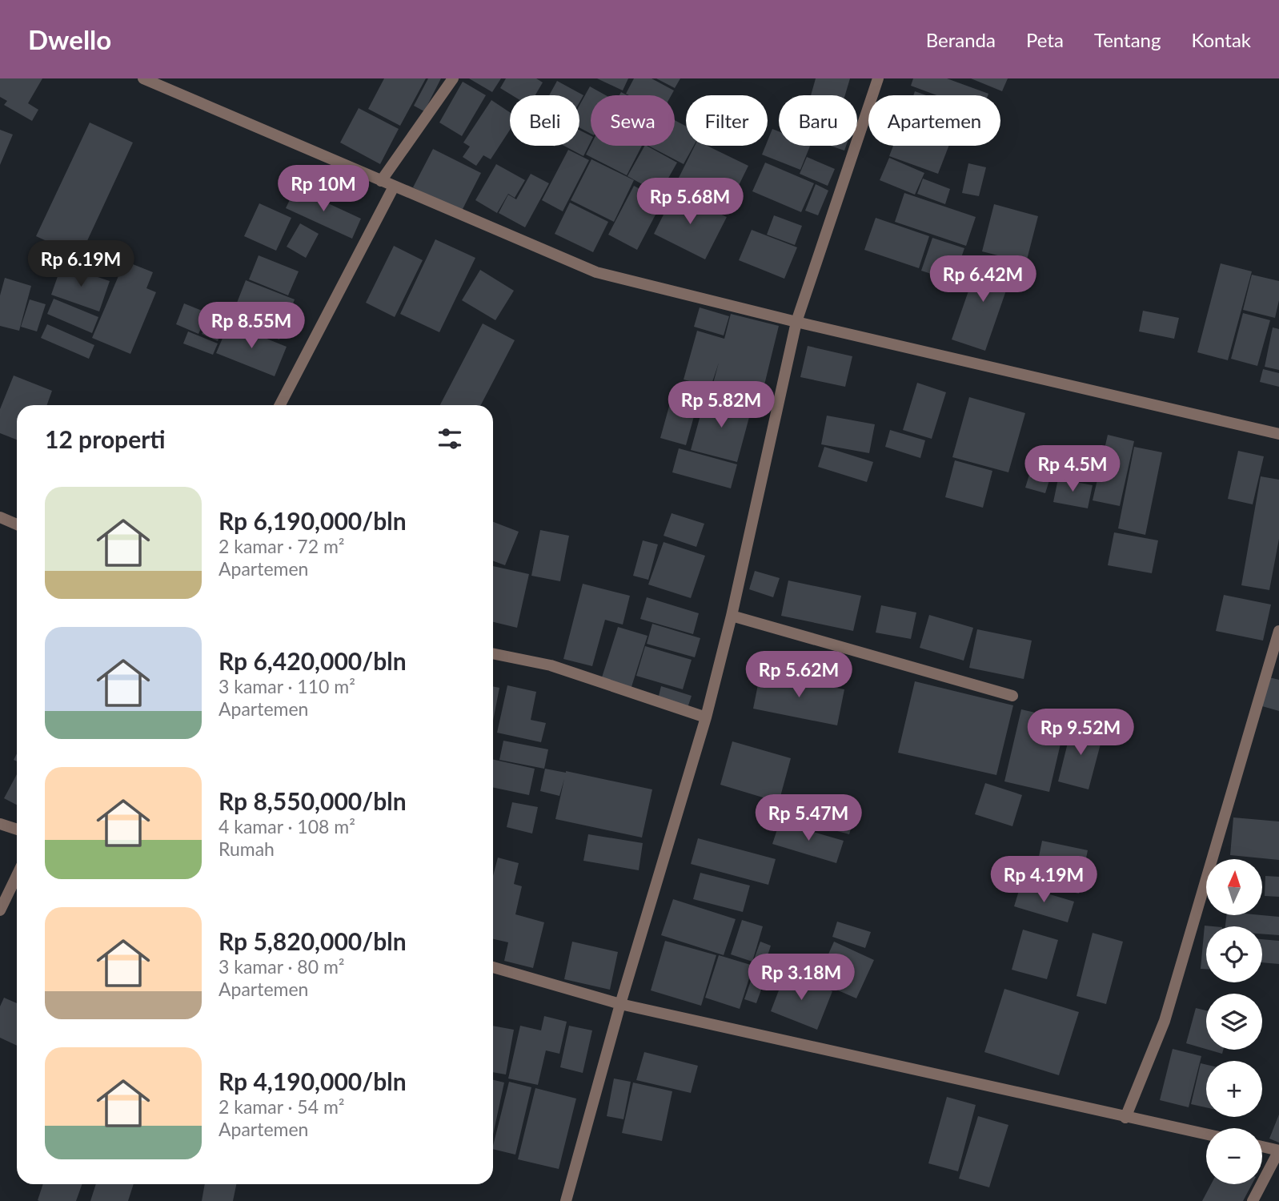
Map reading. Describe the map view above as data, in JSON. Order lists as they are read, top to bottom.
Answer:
{
  "north": "top",
  "page": {
    "header": "Dwello",
    "nav": [
      "Beranda",
      "Peta",
      "Tentang",
      "Kontak"
    ],
    "chip": [
      "Beli",
      "Sewa",
      "Filter",
      "Baru",
      "Apartemen"
    ],
    "price": [
      "Rp 10M",
      "Rp 5.68M",
      "Rp 6.19M",
      "Rp 6.42M",
      "Rp 8.55M",
      "Rp 5.82M",
      "Rp 4.5M",
      "Rp 5.62M",
      "Rp 9.52M",
      "Rp 5.47M",
      "Rp 4.19M",
      "Rp 3.18M"
    ],
    "heading": "12 properti",
    "list": [
      {
        "name": "Rp 6,190,000/bln",
        "note": "2 kamar · 72 m² · Apartemen"
      },
      {
        "name": "Rp 6,420,000/bln",
        "note": "3 kamar · 110 m² · Apartemen"
      },
      {
        "name": "Rp 8,550,000/bln",
        "note": "4 kamar · 108 m² · Rumah"
      },
      {
        "name": "Rp 5,820,000/bln",
        "note": "3 kamar · 80 m² · Apartemen"
      },
      {
        "name": "Rp 4,190,000/bln",
        "note": "2 kamar · 54 m² · Apartemen"
      }
    ],
    "map_buttons": ["+", "−"]
  }
}
